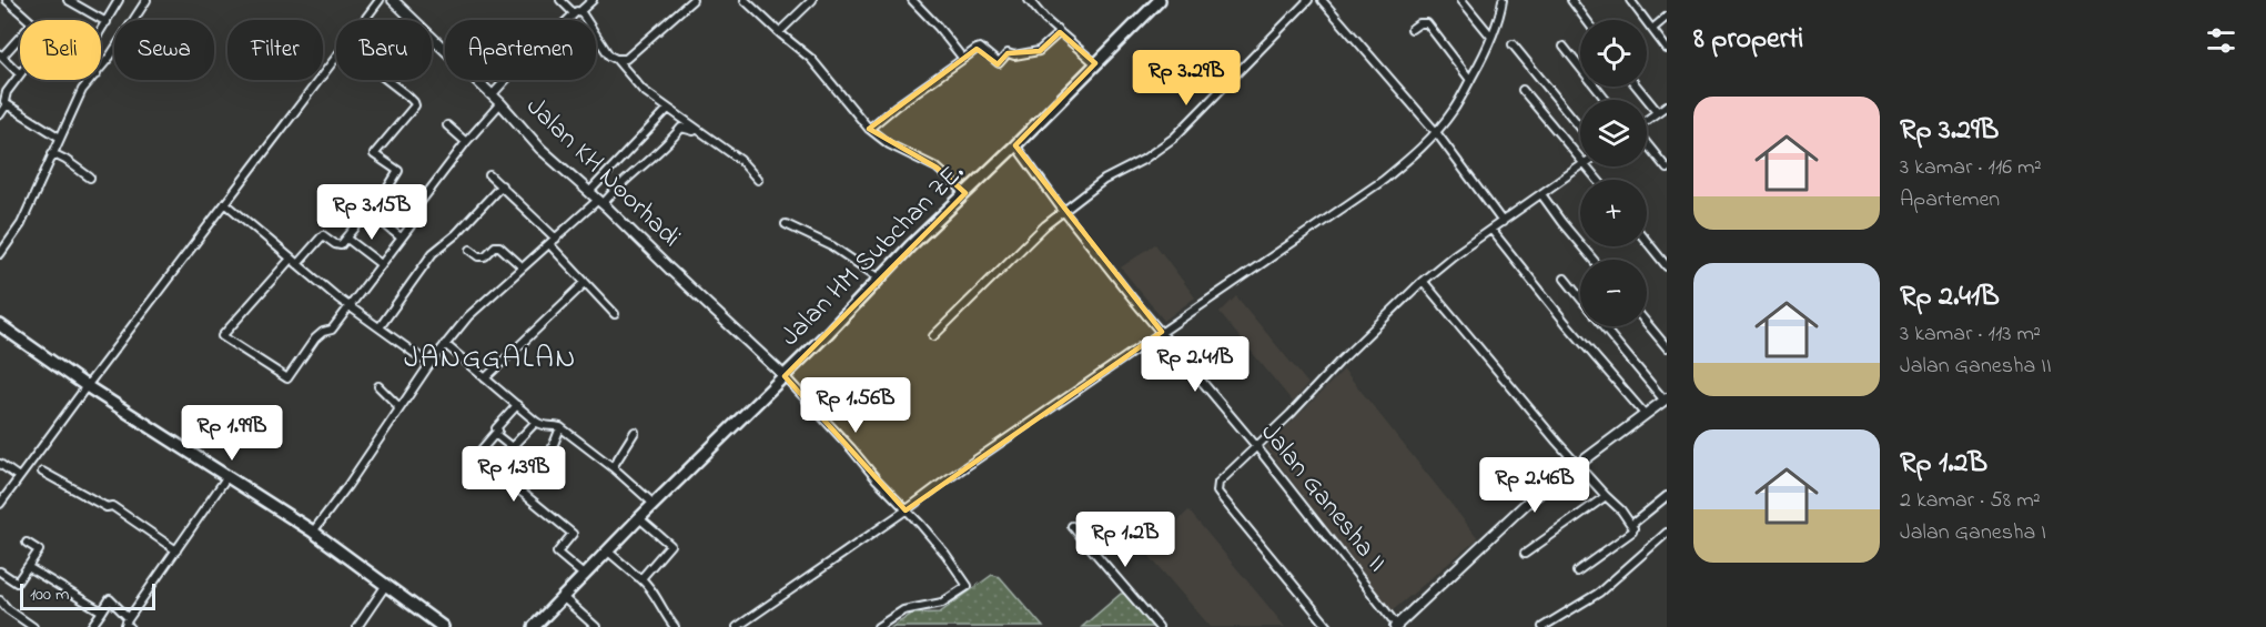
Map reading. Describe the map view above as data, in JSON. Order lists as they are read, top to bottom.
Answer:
{
  "streets": {
    "main road": ["Jalan HM Subchan ZE."],
    "street": ["Jalan KH Noorhadi", "Jalan Ganesha II"]
  },
  "crossings": [
    ["Jalan KH Noorhadi", "Jalan HM Subchan ZE."],
    ["Jalan HM Subchan ZE.", "Jalan Ganesha II"]
  ],
  "districts": ["JANGGALAN"],
  "scale_bar": "100 m",
  "page": {
    "heading": "8 properti",
    "map_buttons": ["+", "−"],
    "chip": [
      "Beli",
      "Sewa",
      "Filter",
      "Baru",
      "Apartemen"
    ],
    "price": [
      "Rp 3.29B",
      "Rp 3.15B",
      "Rp 2.41B",
      "Rp 1.56B",
      "Rp 1.99B",
      "Rp 1.39B",
      "Rp 2.46B",
      "Rp 1.2B"
    ],
    "list": [
      {
        "name": "Rp 3.29B",
        "note": "3 kamar · 116 m² · Apartemen"
      },
      {
        "name": "Rp 2.41B",
        "note": "3 kamar · 113 m² · Jalan Ganesha II"
      },
      {
        "name": "Rp 1.2B",
        "note": "2 kamar · 58 m² · Jalan Ganesha I"
      }
    ],
    "scale": "100 m"
  }
}
